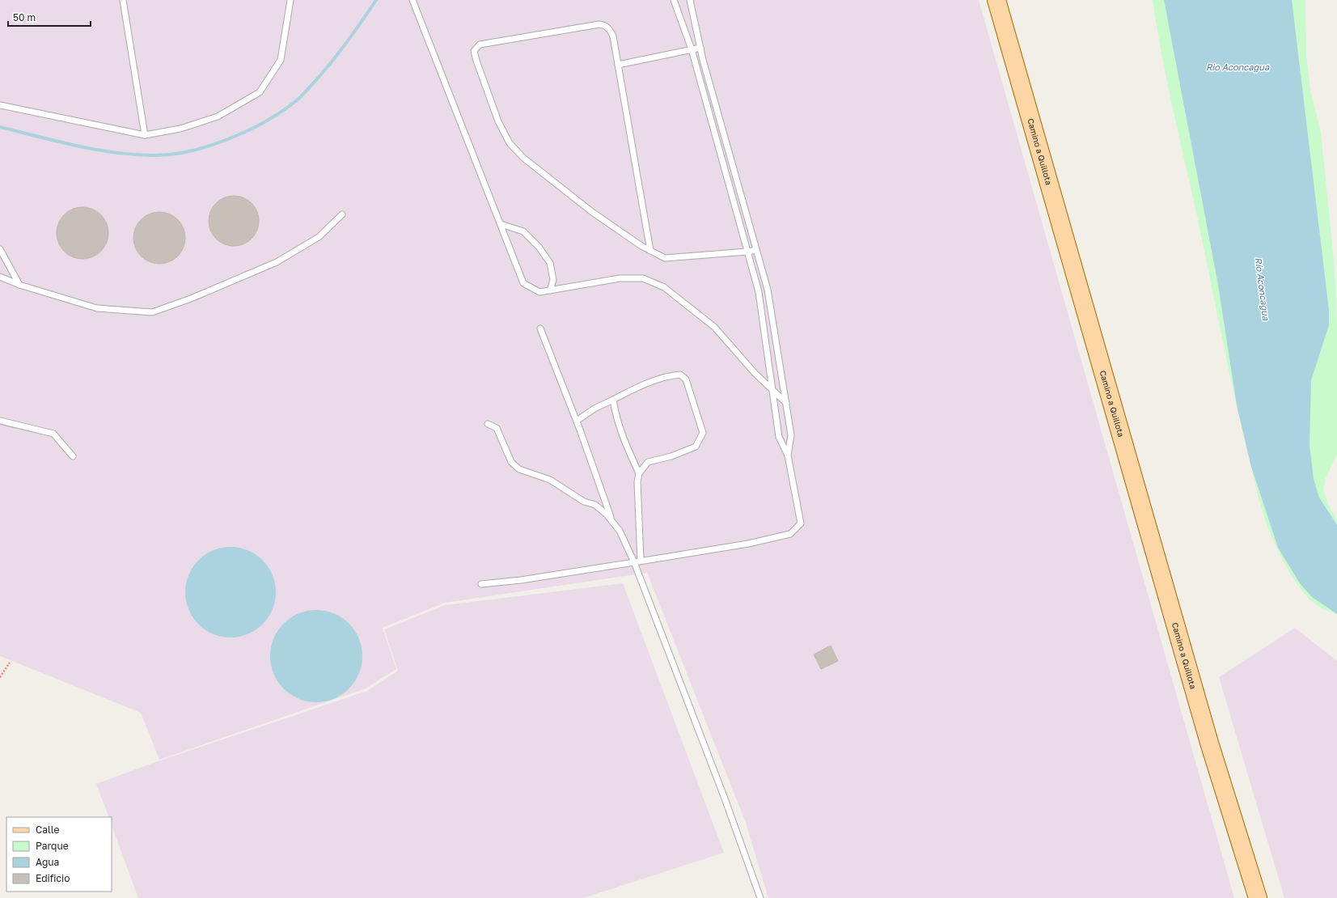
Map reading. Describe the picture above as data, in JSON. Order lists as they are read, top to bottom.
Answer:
{
  "streets": {
    "main road": ["Camino a Quillota"]
  },
  "water": ["Rio Aconcagua", "Río Aconcagua"],
  "legend": [
    "Calle",
    "Parque",
    "Agua",
    "Edificio"
  ],
  "scale_bar": "50 m"
}
